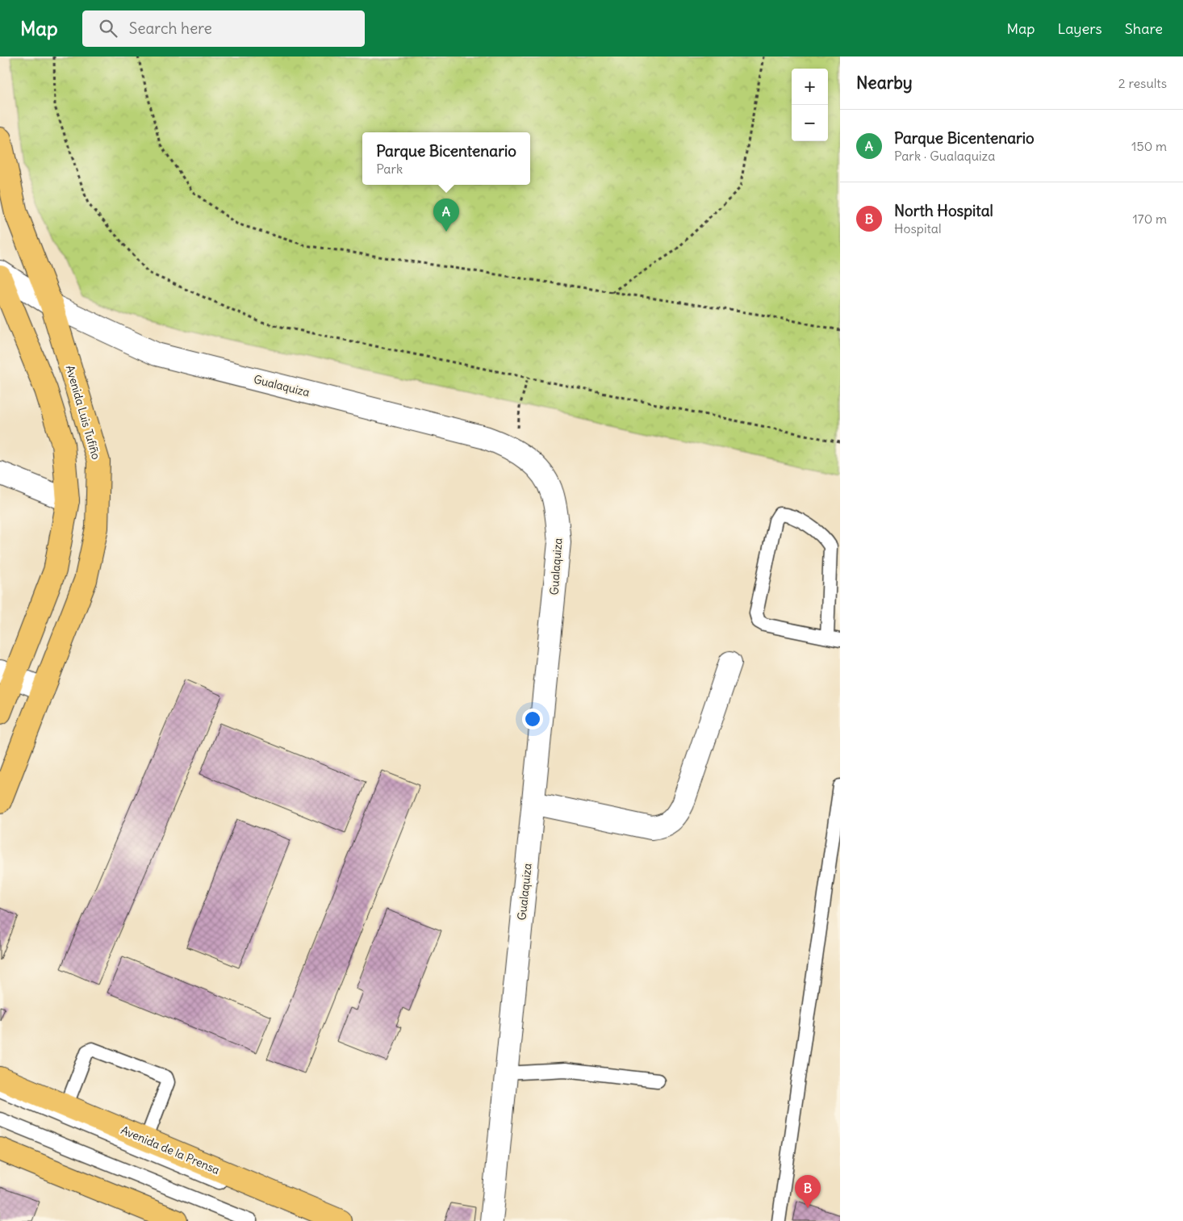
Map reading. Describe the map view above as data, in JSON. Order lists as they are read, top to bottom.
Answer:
{
  "streets": {
    "main road": ["Avenida Luis Tufiño", "Avenida de la Prensa"],
    "street": ["Gualaquiza"]
  },
  "crossings": [
    ["Gualaquiza", "Avenida Luis Tufiño"]
  ],
  "page": {
    "header": "Map",
    "search": "Search here",
    "nav": ["Map", "Layers", "Share"],
    "heading": ["Nearby", "2 results"],
    "map_buttons": ["+", "−"],
    "list": [
      {
        "mark": "A",
        "name": "Parque Bicentenario",
        "note": "Park · Gualaquiza",
        "value": "150 m"
      },
      {
        "mark": "B",
        "name": "North Hospital",
        "note": "Hospital",
        "value": "170 m"
      }
    ],
    "popup": ["Parque Bicentenario", "Park"],
    "pins": ["A", "B"]
  }
}
